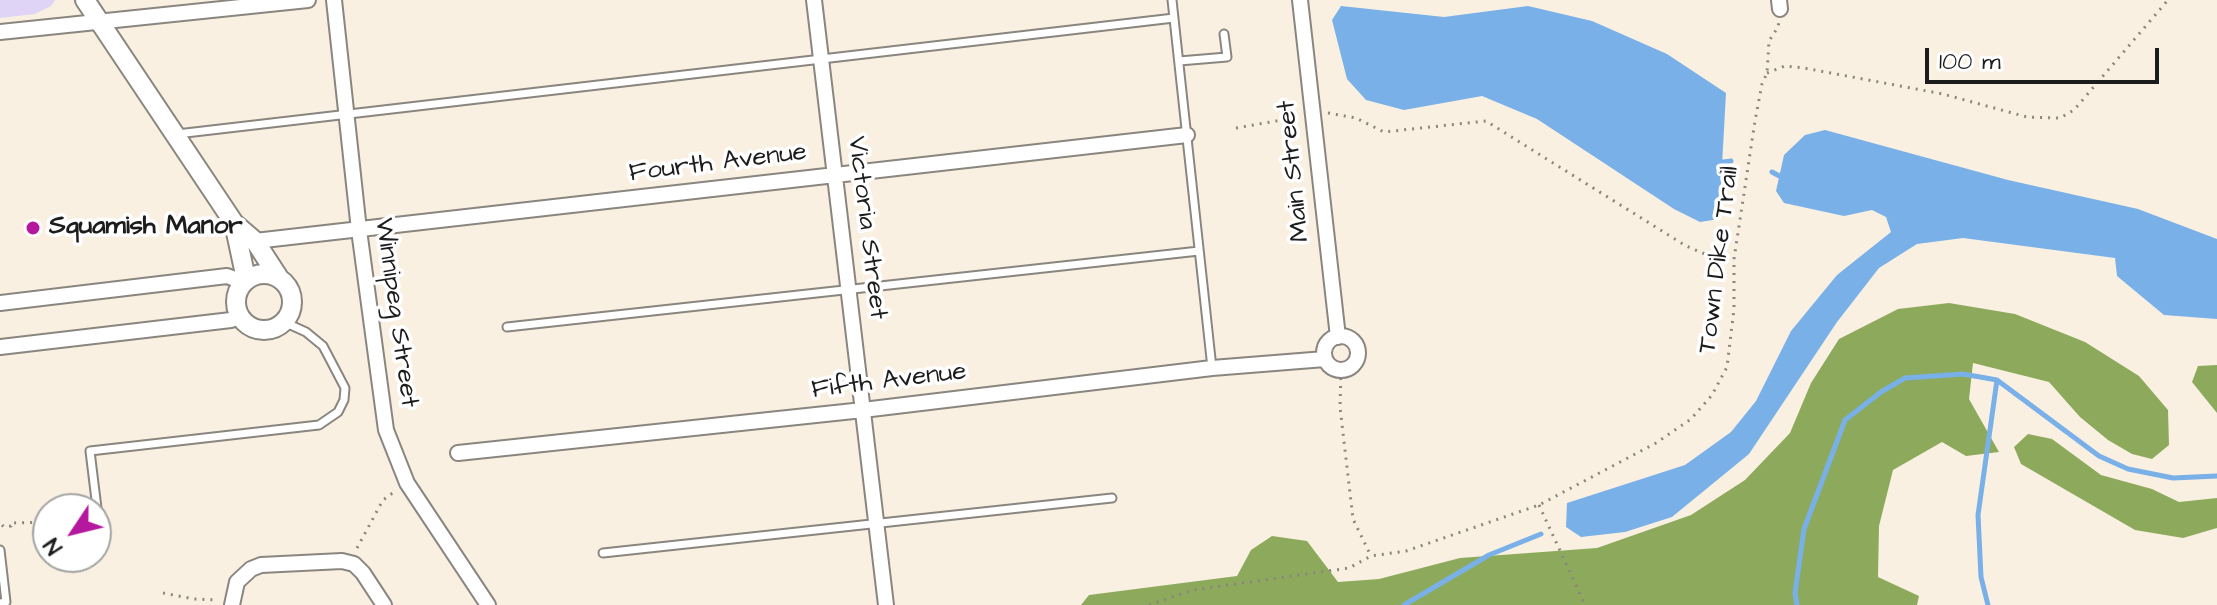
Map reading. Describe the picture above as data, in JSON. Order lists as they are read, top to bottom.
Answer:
{
  "streets": {
    "street": [
      "Fourth Avenue",
      "Main Street",
      "Victoria Street",
      "Winnipeg Street",
      "Fifth Avenue"
    ],
    "path": ["Town Dike Trail"]
  },
  "crossings": [
    ["Fourth Avenue", "Victoria Street"],
    ["Fourth Avenue", "Winnipeg Street"],
    ["Main Street", "Fifth Avenue"],
    ["Victoria Street", "Fifth Avenue"]
  ],
  "places": ["Squamish Manor"],
  "scale_bar": "100 m",
  "north": "bottom left"
}
